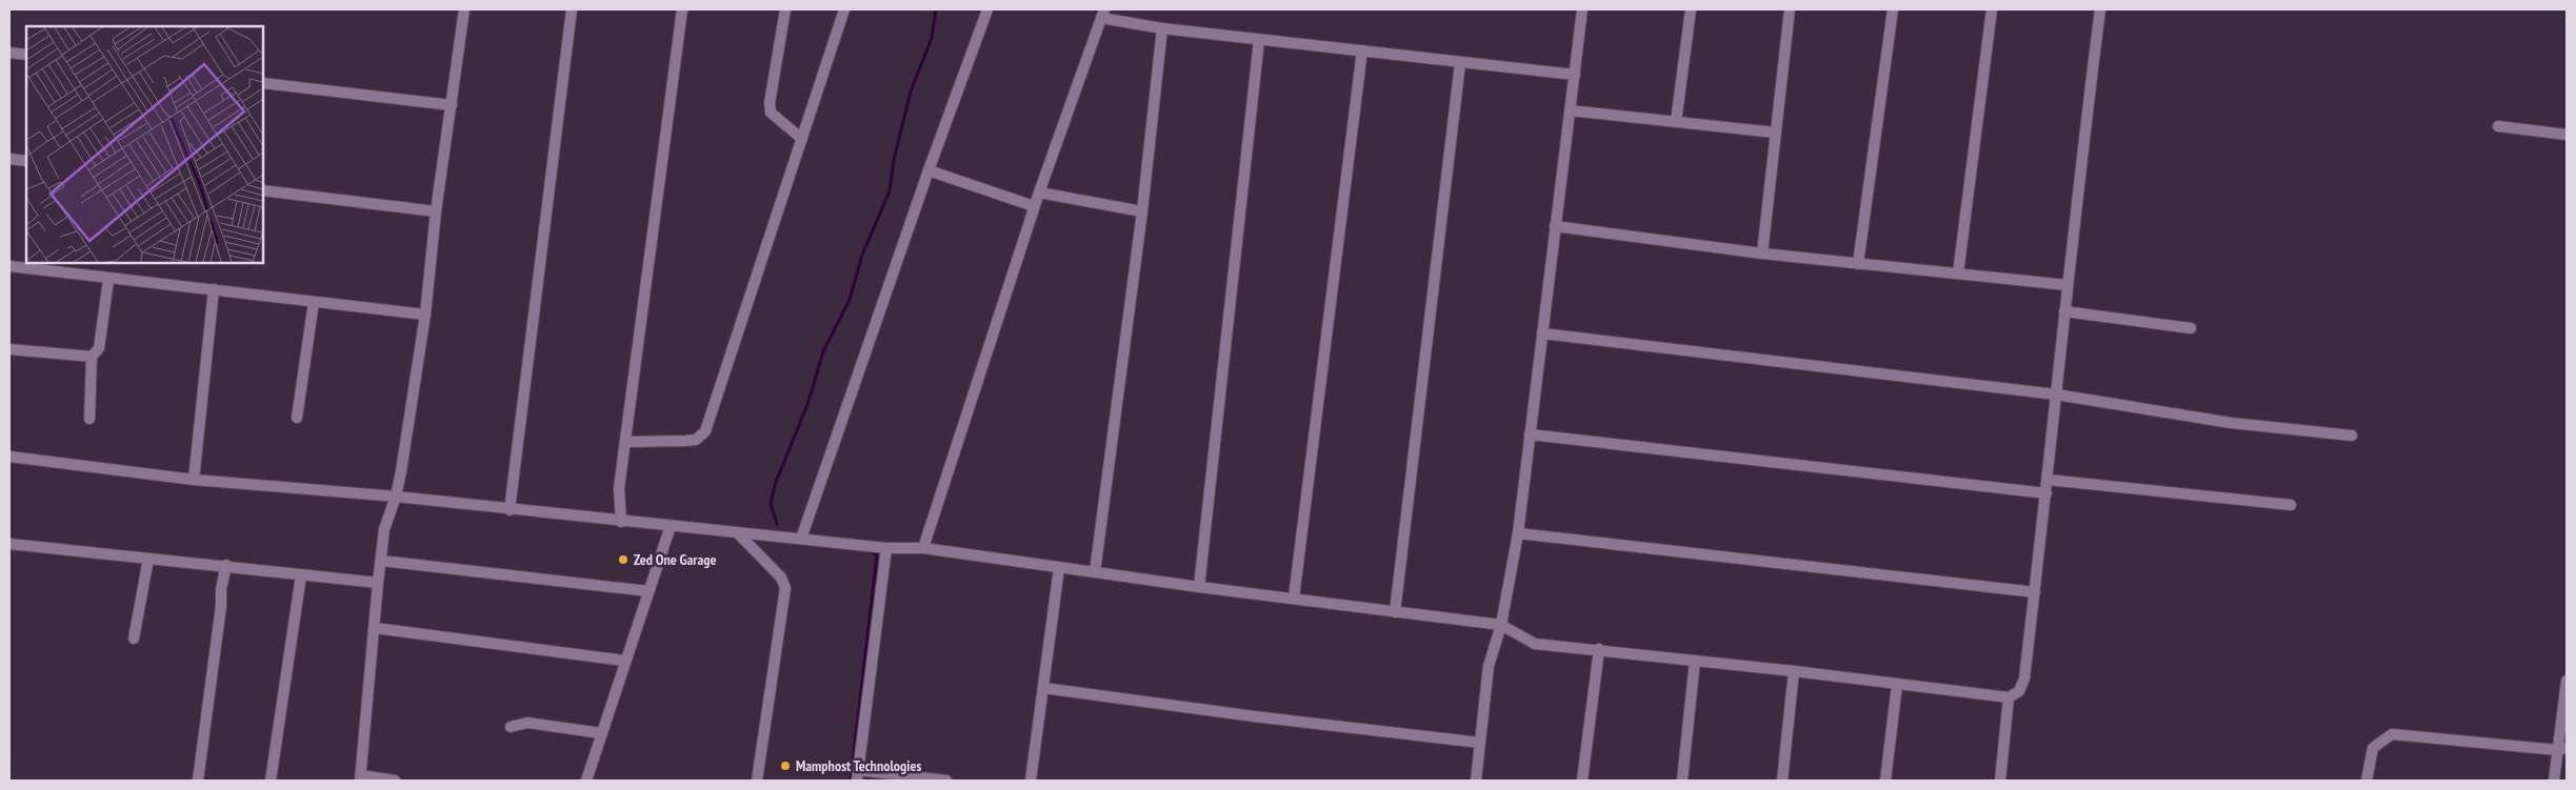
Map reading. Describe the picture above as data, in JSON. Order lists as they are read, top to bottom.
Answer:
{
  "places": ["Zed One Garage", "Mamphost Technologies"]
}
